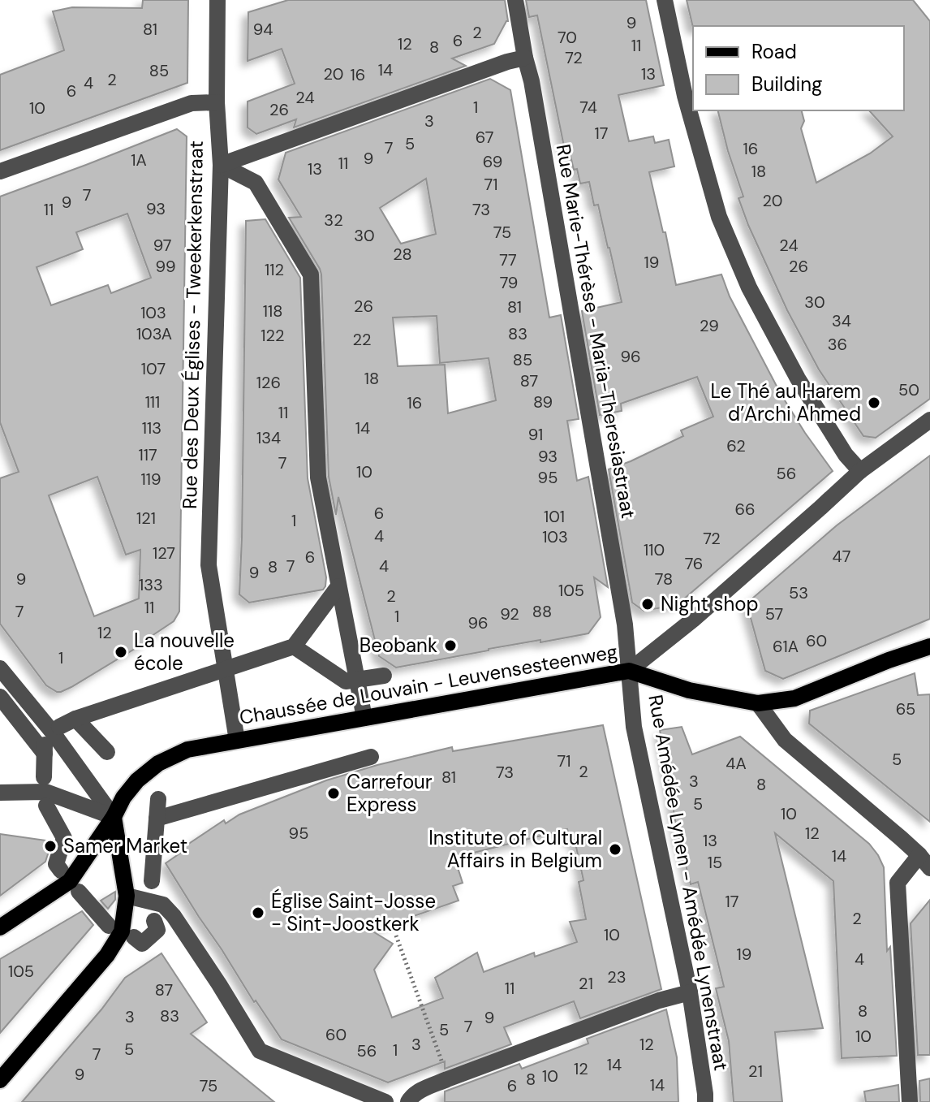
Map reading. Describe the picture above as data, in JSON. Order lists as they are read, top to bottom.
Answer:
{
  "streets": {
    "main road": ["Chaussée de Louvain - Leuvensesteenweg"],
    "street": ["Rue des Deux Églises - Tweekerkenstraat", "Rue Marie-Thérèse - Maria-Theresiastraat", "Rue Amédée Lynen - Amédée Lynenstraat"]
  },
  "crossings": [
    ["Rue des Deux Églises - Tweekerkenstraat", "Chaussée de Louvain - Leuvensesteenweg"],
    ["Rue Marie-Thérèse - Maria-Theresiastraat", "Chaussée de Louvain - Leuvensesteenweg"],
    ["Rue Marie-Thérèse - Maria-Theresiastraat", "Rue Amédée Lynen - Amédée Lynenstraat"],
    ["Chaussée de Louvain - Leuvensesteenweg", "Rue Amédée Lynen - Amédée Lynenstraat"]
  ],
  "places": [
    "Le Thé au Harem d’Archi Ahmed",
    "Night shop",
    "Beobank",
    "La nouvelle école",
    "Carrefour Express",
    "Samer Market",
    "Institute of Cultural Affairs in Belgium",
    "Église Saint-Josse - Sint-Joostkerk"
  ],
  "house_numbers": [
    "9",
    "81",
    "94",
    "2",
    "70",
    "6",
    "12",
    "11",
    "8",
    "72",
    "14",
    "85",
    "20",
    "13",
    "16",
    "2",
    "4",
    "6",
    "24",
    "1",
    "74",
    "10",
    "26",
    "3",
    "17",
    "67",
    "5",
    "7",
    "16",
    "9",
    "1A",
    "69",
    "11",
    "13",
    "18",
    "71",
    "7",
    "20",
    "9",
    "93",
    "11",
    "73",
    "32",
    "75",
    "30",
    "97",
    "24",
    "28",
    "77",
    "19",
    "99",
    "26",
    "112",
    "79",
    "30",
    "26",
    "81",
    "118",
    "103",
    "34",
    "29",
    "103A",
    "83",
    "122",
    "22",
    "36",
    "96",
    "85",
    "107",
    "18",
    "87",
    "126",
    "50",
    "111",
    "89",
    "16",
    "11",
    "113",
    "14",
    "91",
    "134",
    "62",
    "117",
    "93",
    "7",
    "10",
    "56",
    "95",
    "119",
    "66",
    "6",
    "101",
    "121",
    "1",
    "4",
    "103",
    "72",
    "110",
    "127",
    "47",
    "6",
    "76",
    "7",
    "4",
    "8",
    "9",
    "9",
    "78",
    "133",
    "105",
    "53",
    "2",
    "11",
    "7",
    "88",
    "92",
    "57",
    "1",
    "96",
    "12",
    "60",
    "61A",
    "1",
    "65",
    "5",
    "71",
    "4A",
    "2",
    "73",
    "81",
    "3",
    "8",
    "5",
    "10",
    "95",
    "12",
    "13",
    "14",
    "15",
    "17",
    "2",
    "10",
    "19",
    "4",
    "105",
    "23",
    "21",
    "11",
    "87",
    "8",
    "83",
    "3",
    "9",
    "7",
    "5",
    "60",
    "10",
    "3",
    "12",
    "5",
    "1",
    "56",
    "7",
    "14",
    "12",
    "21",
    "9",
    "10",
    "8",
    "14",
    "75",
    "6"
  ],
  "legend": ["Road", "Building"]
}
